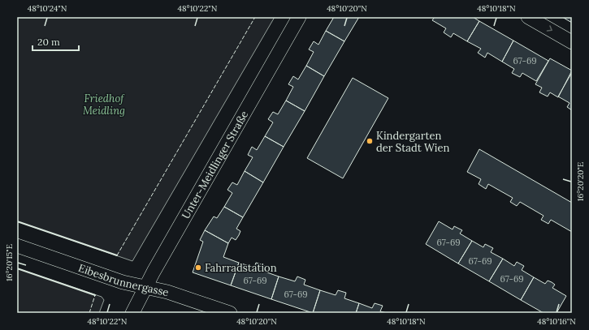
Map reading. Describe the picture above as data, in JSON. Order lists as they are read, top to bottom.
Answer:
{
  "streets": {
    "street": ["Unter-Meidlinger Straße", "Eibesbrunnergasse"]
  },
  "crossings": [
    ["Unter-Meidlinger Straße", "Eibesbrunnergasse"]
  ],
  "parks": ["Friedhof Meidling"],
  "places": ["Kindergarten der Stadt Wien", "Fahrradstation"],
  "house_numbers": [
    "67-69",
    "67-69",
    "67-69",
    "67-69",
    "67-69",
    "67-69"
  ],
  "scale_bar": "20 m",
  "coordinates": [
    "48°10'24\"N",
    "48°10'22\"N",
    "48°10'20\"N",
    "48°10'18\"N",
    "16°20'20\"E",
    "16°20'15\"E",
    "48°10'16\"N"
  ]
}
